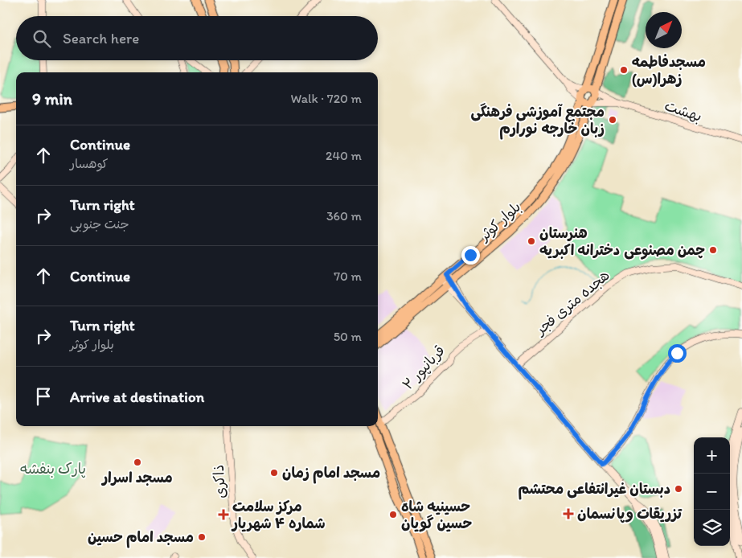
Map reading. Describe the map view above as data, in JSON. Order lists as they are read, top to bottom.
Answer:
{
  "streets": {
    "main road": [
      "بهشت",
      "بلوار کوثر",
      "هجده متری فجر",
      "قربانپور ۲",
      "ذاکری"
    ]
  },
  "parks": ["پارک بنفشه"],
  "places": {
    "other": [
      "مسجدفاطمه زهرا(س)",
      "مجتمع آموزشی فرهنگی زبان خارجه نورارم",
      "هنرستان دخترانه اکبریه",
      "چمن مصنوعی",
      "مسجد اسرار",
      "مسجد امام زمان",
      "دبستان غیرانتفاعی محتشم",
      "حسینیه شاه حسین گویان",
      "مسجد امام حسین"
    ],
    "health": ["تزریقات وپانسمان", "مرکز سلامت شماره ۴ شهریار"]
  },
  "north": "top right",
  "page": {
    "search": "Search here",
    "heading": ["9 min", "Walk · 720 m"],
    "list": [
      ["Continue", "کوهسار", "240 m"],
      ["Turn right", "جنت جنوبی", "360 m"],
      ["Continue", "70 m"],
      ["Turn right", "بلوار کوثر", "50 m"],
      "Arrive at destination"
    ],
    "map_buttons": ["+", "−"]
  }
}
